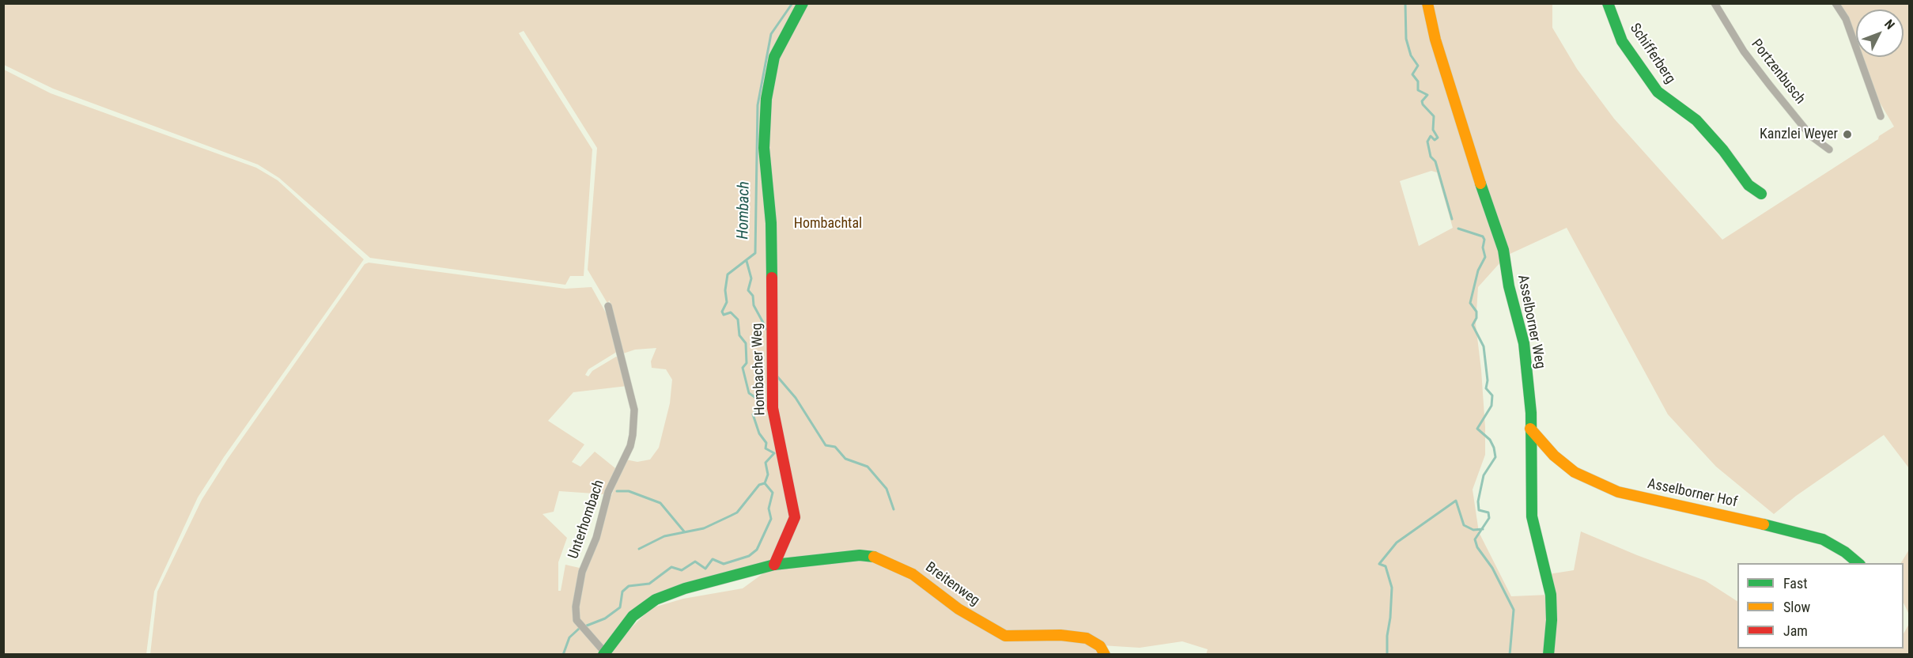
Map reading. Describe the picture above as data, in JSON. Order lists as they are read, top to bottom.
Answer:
{
  "streets": {
    "street": [
      "Schifferberg",
      "Portzenbusch",
      "Asselborner Weg",
      "Hombacher Weg",
      "Asselborner Hof",
      "Unterhombach",
      "Breitenweg"
    ]
  },
  "crossings": [
    ["Asselborner Weg", "Asselborner Hof"],
    ["Hombacher Weg", "Breitenweg"]
  ],
  "water": ["Hombach"],
  "parks": ["Hombachtal"],
  "places": ["Kanzlei Weyer"],
  "legend": ["Fast", "Slow", "Jam"],
  "north": "top right"
}
